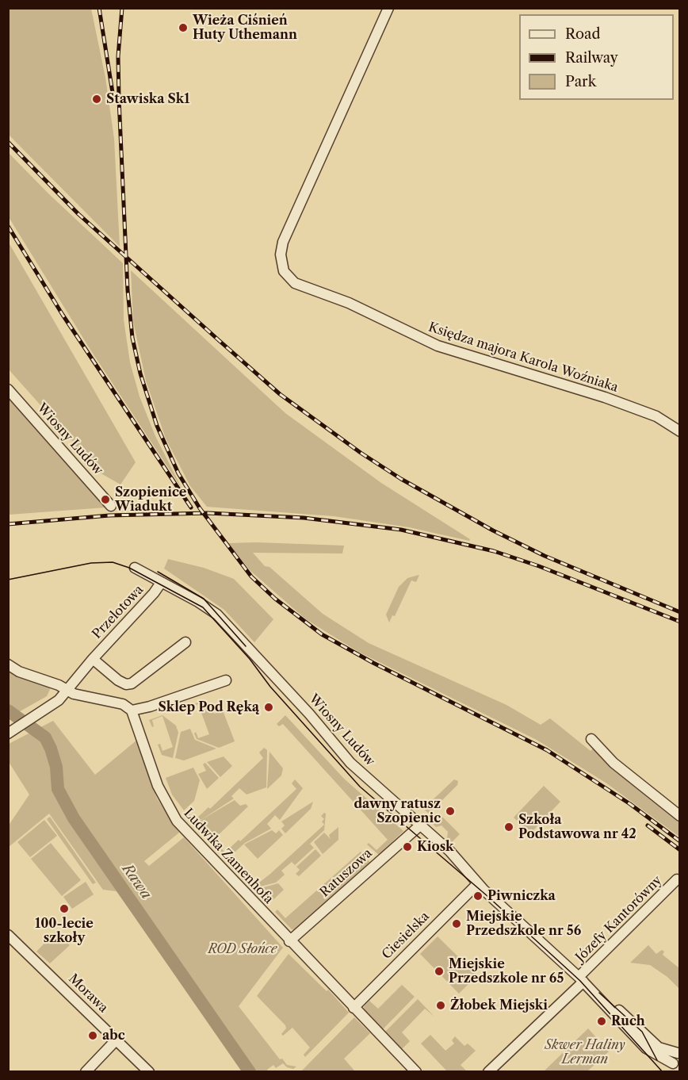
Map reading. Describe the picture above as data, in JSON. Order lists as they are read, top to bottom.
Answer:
{
  "streets": {
    "street": [
      "Księdza majora Karola Woźniaka",
      "Wiosny Ludów",
      "Przelotowa",
      "Ludwika Zamenhofa",
      "Ratuszowa",
      "Józefy Kantorówny",
      "Ciesielska",
      "Morawa"
    ]
  },
  "crossings": [
    ["Wiosny Ludów", "Przelotowa"],
    ["Wiosny Ludów", "Ratuszowa"],
    ["Wiosny Ludów", "Józefy Kantorówny"],
    ["Wiosny Ludów", "Ciesielska"],
    ["Ludwika Zamenhofa", "Ratuszowa"],
    ["Ludwika Zamenhofa", "Ciesielska"]
  ],
  "water": ["Rawa"],
  "parks": ["ROD Słońce", "Skwer Haliny Lerman"],
  "places": [
    "Wieża Ciśnień Huty Uthemann",
    "Stawiska Sk1",
    "Szopienice Wiadukt",
    "Sklep Pod Ręką",
    "dawny ratusz Szopienic",
    "Szkoła Podstawowa nr 42",
    "Kiosk",
    "Piwniczka",
    "100-lecie szkoły",
    "Miejskie Przedszkole nr 56",
    "Miejskie Przedszkole nr 65",
    "Żłobek Miejski",
    "Ruch",
    "abc"
  ],
  "legend": ["Road", "Railway", "Park"]
}
